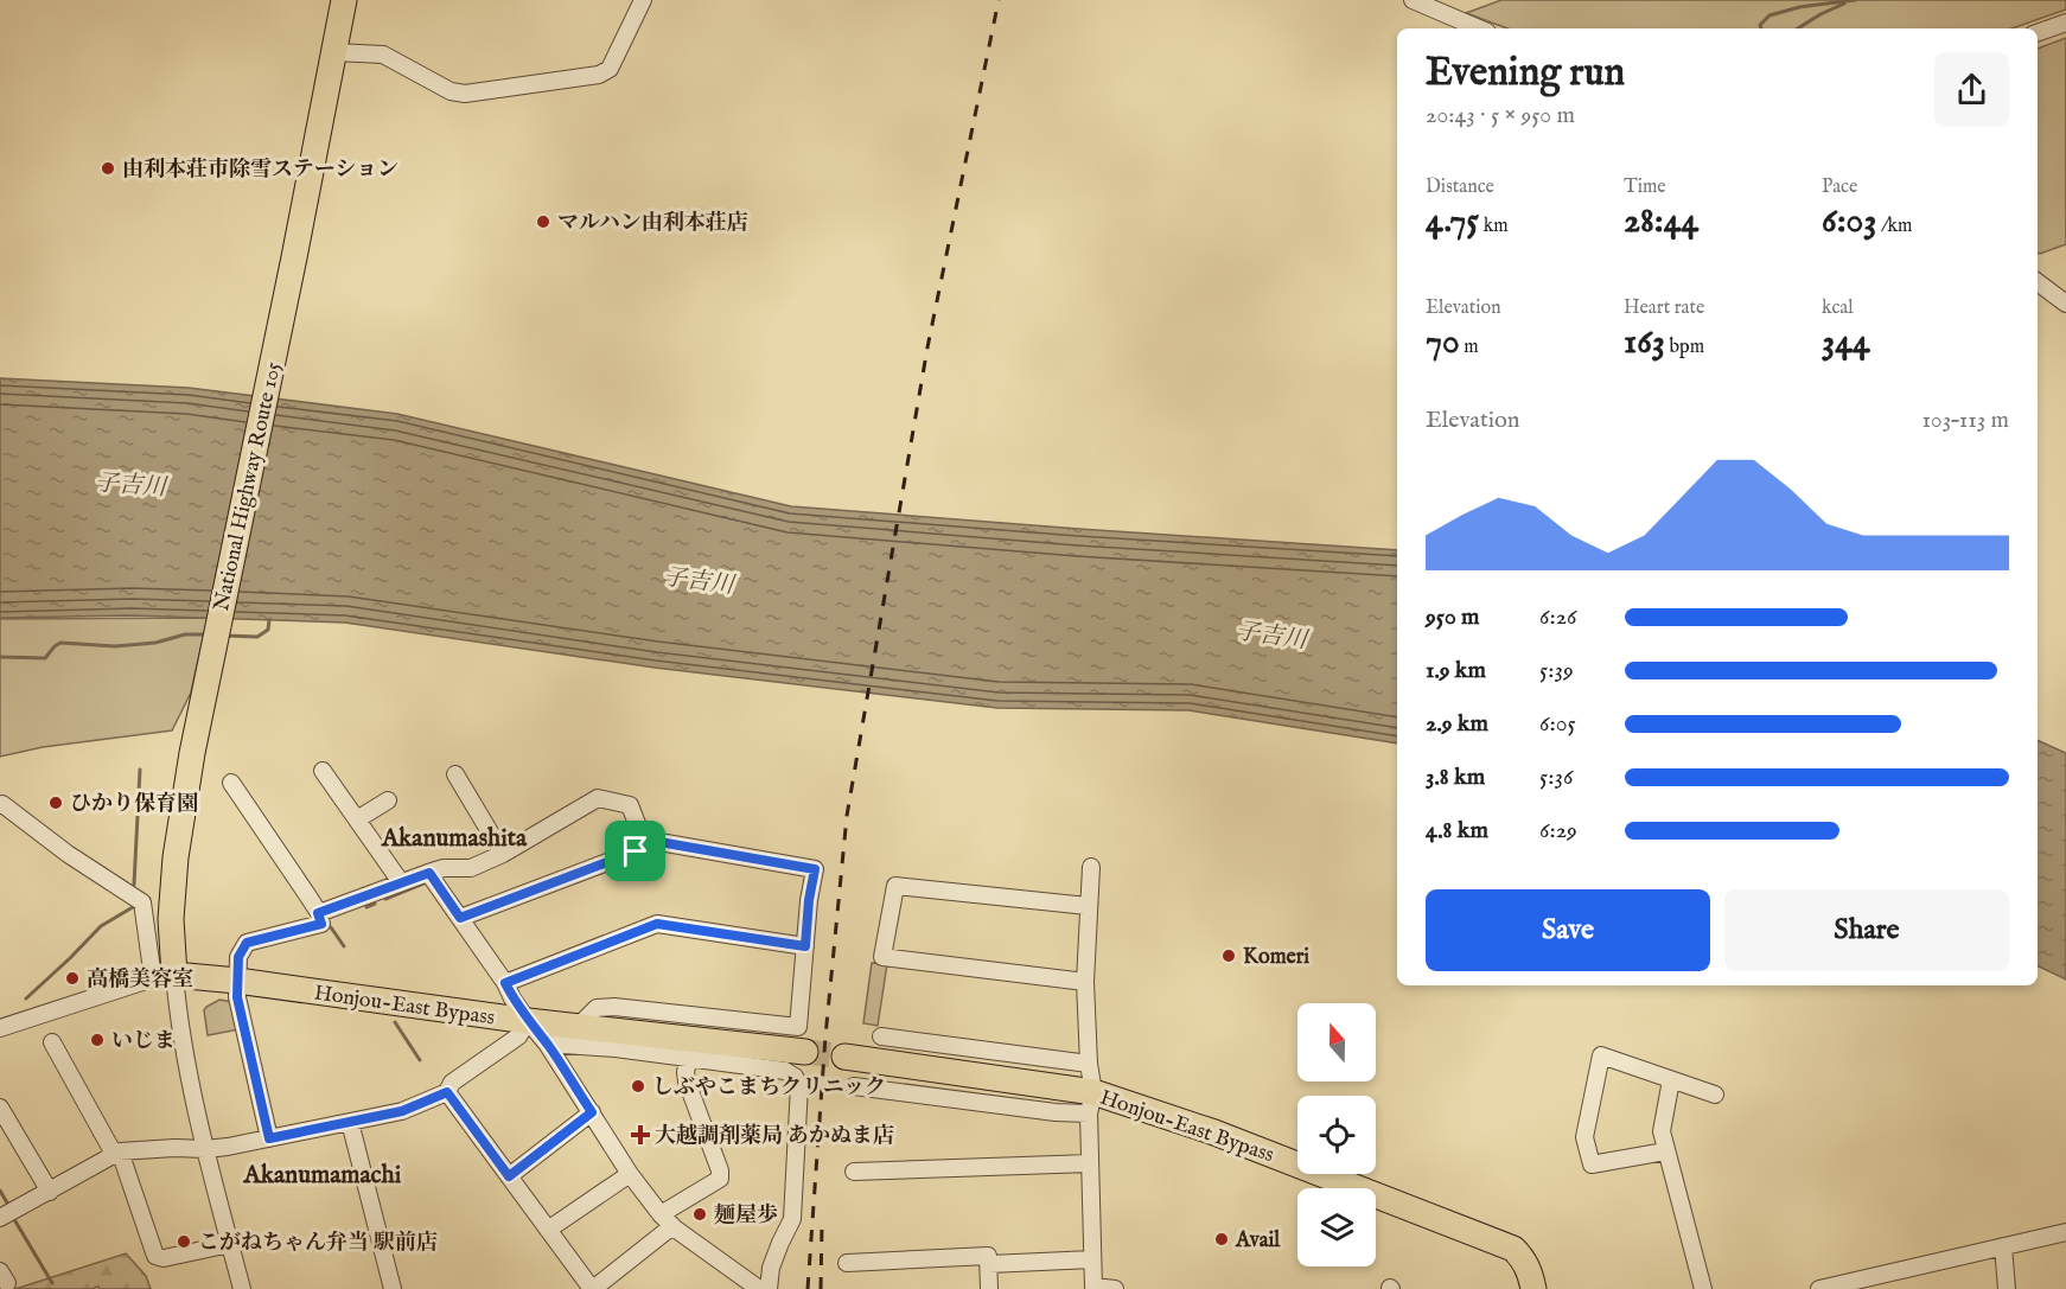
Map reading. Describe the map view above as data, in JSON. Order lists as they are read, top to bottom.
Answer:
{
  "streets": {
    "highway": ["National Highway Route 105", "Honjou-East Bypass"]
  },
  "crossings": [
    ["National Highway Route 105", "Honjou-East Bypass"]
  ],
  "districts": ["Akanumashita", "Akanumamachi"],
  "water": ["子吉川"],
  "places": {
    "other": [
      "由利本荘市除雪ステーション",
      "マルハン由利本荘店",
      "ひかり保育園",
      "Komeri",
      "高橋美容室",
      "いじま",
      "しぶやこまちクリニック",
      "麺屋歩",
      "Avail",
      "こがねちゃん弁当 駅前店"
    ],
    "health": ["大越調剤薬局 あかぬま店"]
  },
  "north": "top",
  "page": {
    "heading": ["Evening run", "20:43 · 5 × 950 m"],
    "stats": [
      ["Distance", "4.75 km"],
      ["Time", "28:44"],
      ["Pace", "6:03 /km"],
      ["Elevation", "70 m"],
      ["Heart rate", "163 bpm"],
      ["kcal", "344"]
    ],
    "chart": ["Elevation", "103–113 m"],
    "list": [
      {
        "name": "950 m",
        "note": "6:26"
      },
      {
        "name": "1.9 km",
        "note": "5:39"
      },
      {
        "name": "2.9 km",
        "note": "6:05"
      },
      {
        "name": "3.8 km",
        "note": "5:36"
      },
      {
        "name": "4.8 km",
        "note": "6:29"
      }
    ],
    "buttons": ["Save", "Share"]
  }
}
